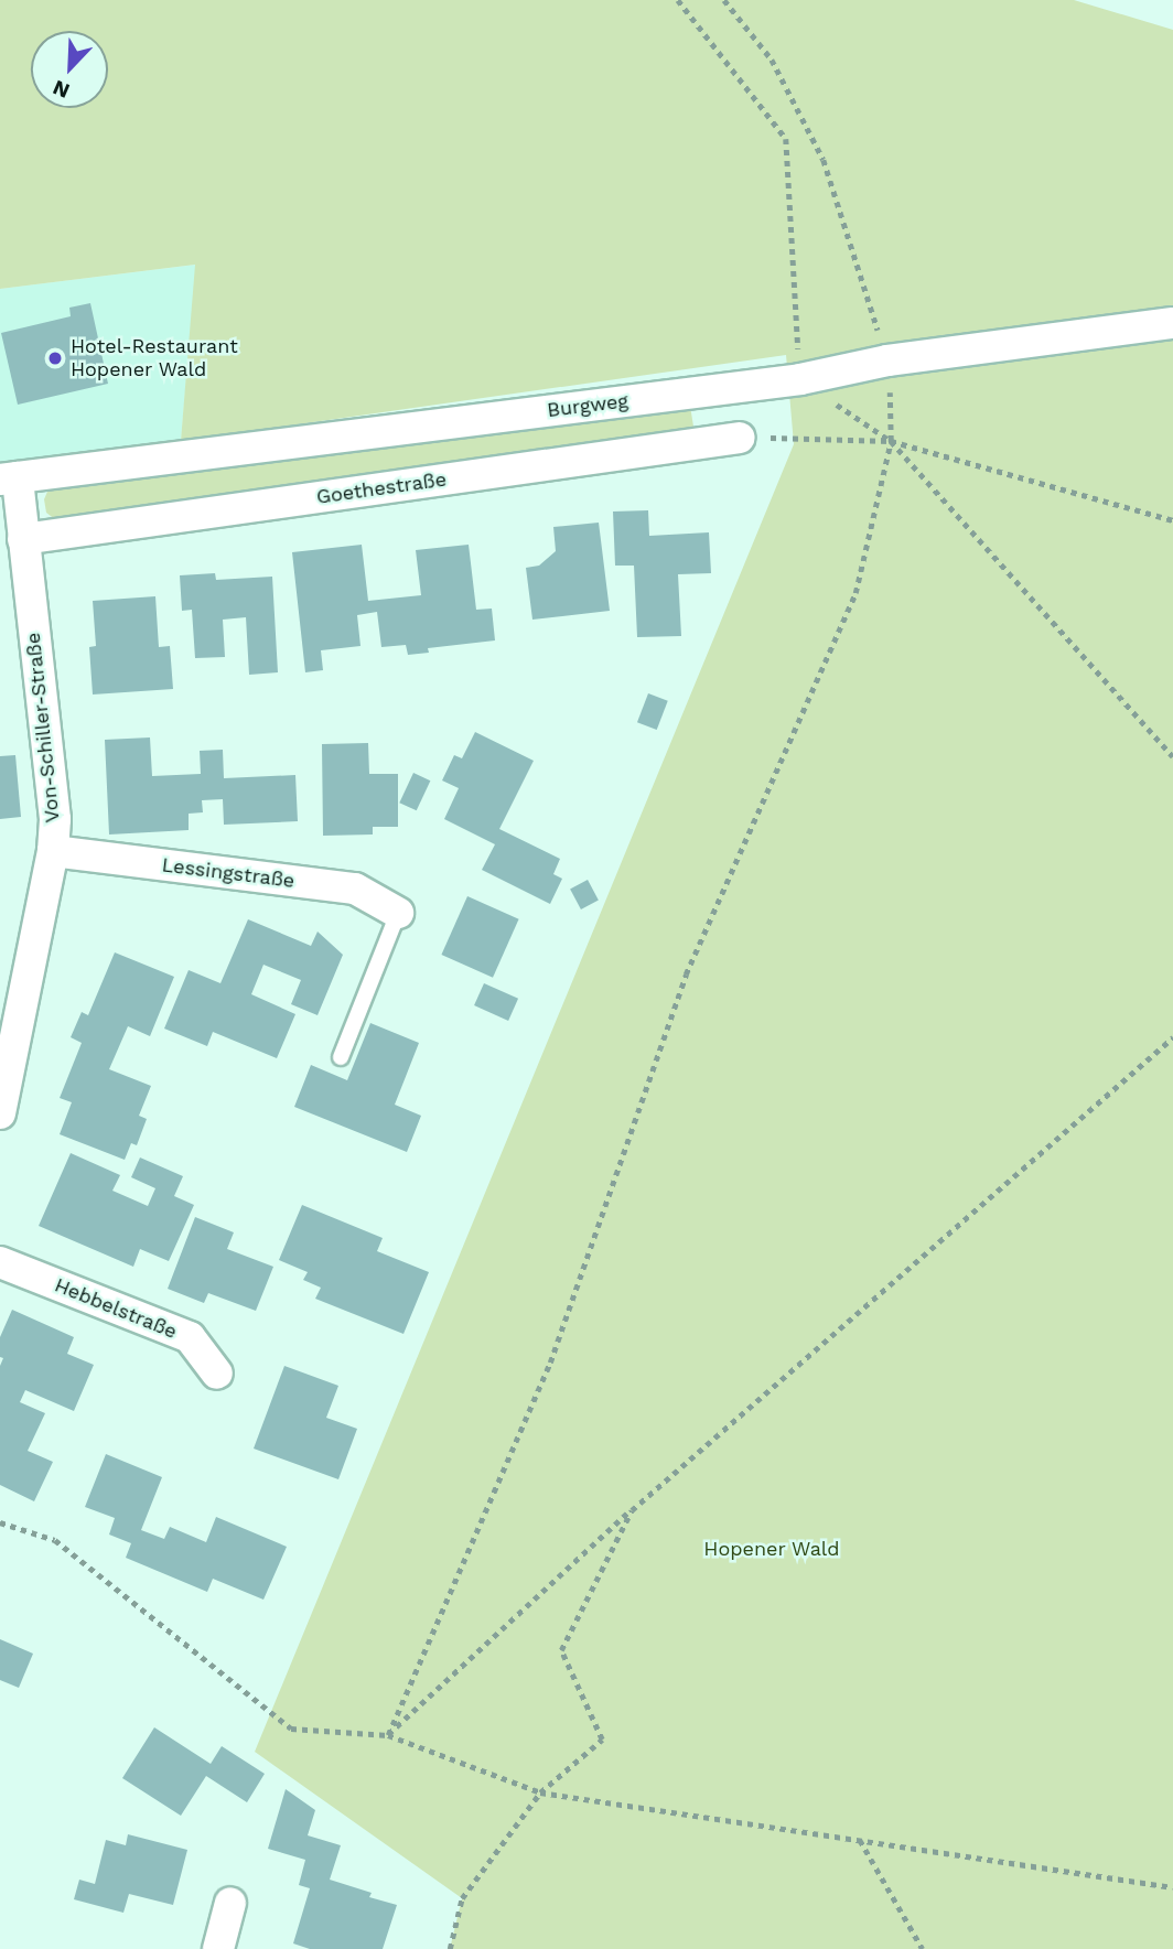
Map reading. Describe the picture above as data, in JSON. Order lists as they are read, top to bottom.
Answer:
{
  "streets": {
    "street": [
      "Burgweg",
      "Goethestraße",
      "Von-Schiller-Straße",
      "Lessingstraße",
      "Hebbelstraße"
    ]
  },
  "crossings": [
    ["Burgweg", "Von-Schiller-Straße"],
    ["Goethestraße", "Von-Schiller-Straße"],
    ["Von-Schiller-Straße", "Lessingstraße"]
  ],
  "parks": ["Hopener Wald"],
  "places": ["Hotel-Restaurant Hopener Wald"],
  "north": "bottom left"
}
